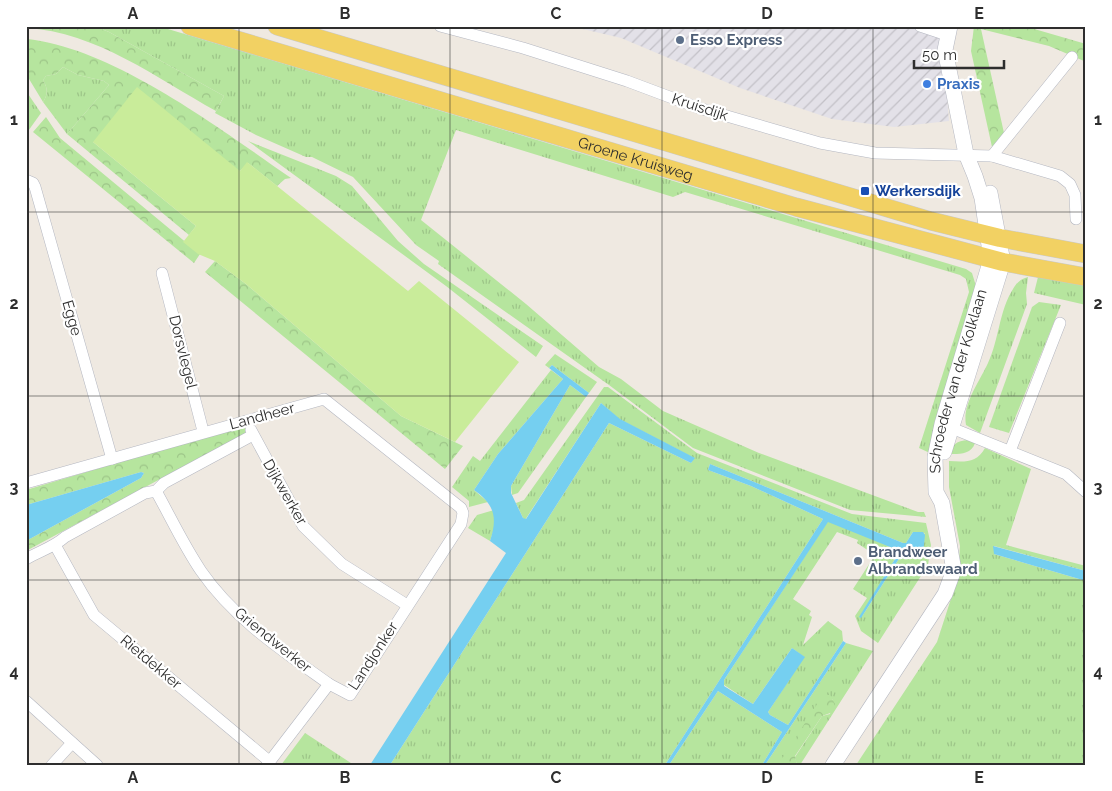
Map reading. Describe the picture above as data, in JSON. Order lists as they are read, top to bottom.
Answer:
{
  "streets": {
    "main road": ["Groene Kruisweg"],
    "street": [
      "Kruisdijk",
      "Egge",
      "Dorsvlegel",
      "Schroeder van der Kolklaan",
      "Landheer",
      "Dijkwerker",
      "Griendwerker",
      "Landjonker",
      "Rietdekker"
    ]
  },
  "crossings": [
    ["Groene Kruisweg", "Schroeder van der Kolklaan"],
    ["Egge", "Landheer"],
    ["Dorsvlegel", "Landheer"],
    ["Landheer", "Dijkwerker"],
    ["Landheer", "Griendwerker"],
    ["Landheer", "Landjonker"],
    ["Landheer", "Rietdekker"],
    ["Dijkwerker", "Landjonker"],
    ["Griendwerker", "Landjonker"],
    ["Landjonker", "Rietdekker"]
  ],
  "places": {
    "other": ["Esso Express", "Praxis", "Brandweer Albrandswaard"],
    "transit": ["Werkersdijk"]
  },
  "scale_bar": "50 m",
  "grid": {
    "columns": [
      "A",
      "B",
      "C",
      "D",
      "E"
    ],
    "rows": [
      "1",
      "2",
      "3",
      "4"
    ]
  }
}
